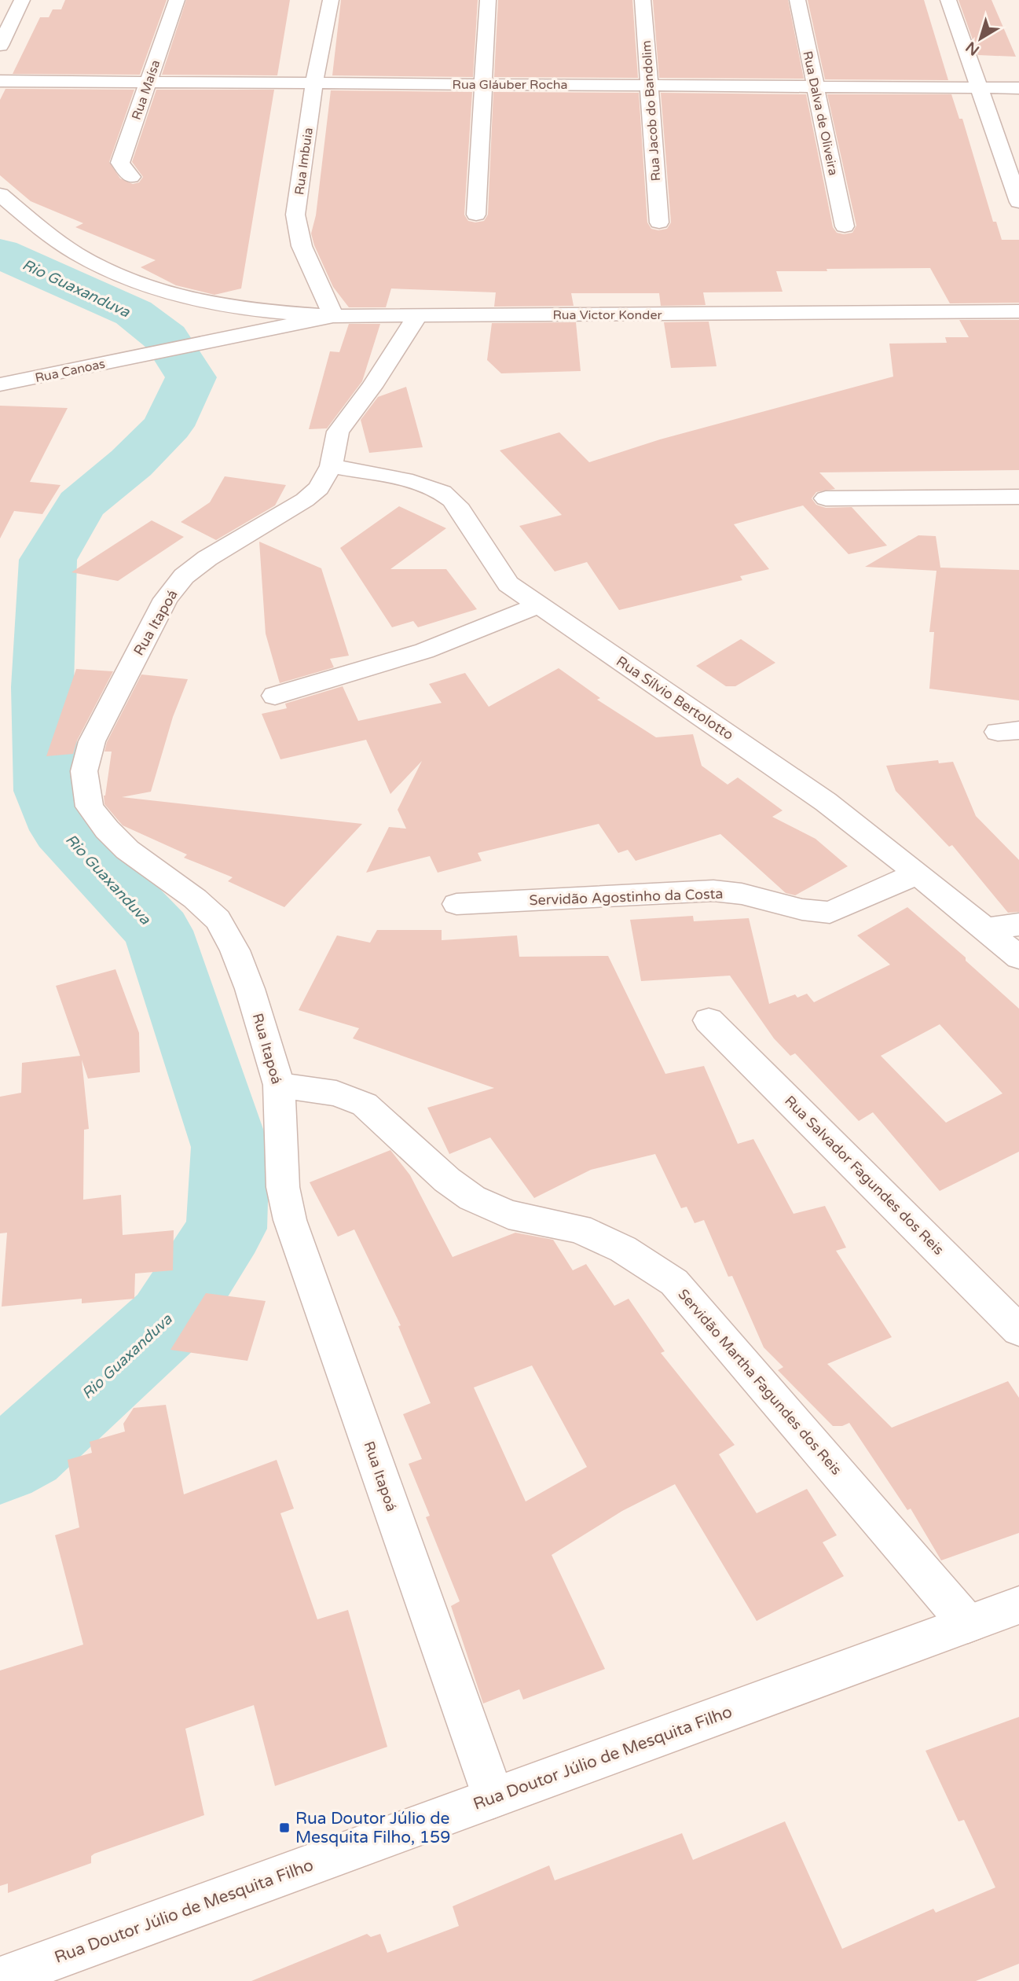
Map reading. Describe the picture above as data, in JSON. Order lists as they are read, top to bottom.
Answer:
{
  "streets": {
    "street": [
      "Rua Gláuber Rocha",
      "Rua Maísa",
      "Rua Jacob do Bandolim",
      "Rua Dalva de Oliveira",
      "Rua Imbuia",
      "Rua Victor Konder",
      "Rua Canoas",
      "Rua Itapoá",
      "Rua Sílvio Bertolotto",
      "Servidão Agostinho da Costa",
      "Rua Salvador Fagundes dos Reis",
      "Servidão Martha Fagundes dos Reis",
      "Rua Doutor Júlio de Mesquita Filho"
    ]
  },
  "crossings": [
    ["Rua Gláuber Rocha", "Rua Maísa"],
    ["Rua Gláuber Rocha", "Rua Jacob do Bandolim"],
    ["Rua Gláuber Rocha", "Rua Dalva de Oliveira"],
    ["Rua Gláuber Rocha", "Rua Imbuia"],
    ["Rua Imbuia", "Rua Victor Konder"],
    ["Rua Victor Konder", "Rua Canoas"],
    ["Rua Victor Konder", "Rua Itapoá"],
    ["Rua Itapoá", "Rua Sílvio Bertolotto"],
    ["Rua Itapoá", "Servidão Martha Fagundes dos Reis"],
    ["Rua Itapoá", "Rua Doutor Júlio de Mesquita Filho"],
    ["Rua Sílvio Bertolotto", "Servidão Agostinho da Costa"],
    ["Servidão Martha Fagundes dos Reis", "Rua Doutor Júlio de Mesquita Filho"]
  ],
  "water": ["Rio Guaxanduva"],
  "places": {
    "transit": ["Rua Doutor Júlio de Mesquita Filho, 159"]
  },
  "north": "bottom left"
}
